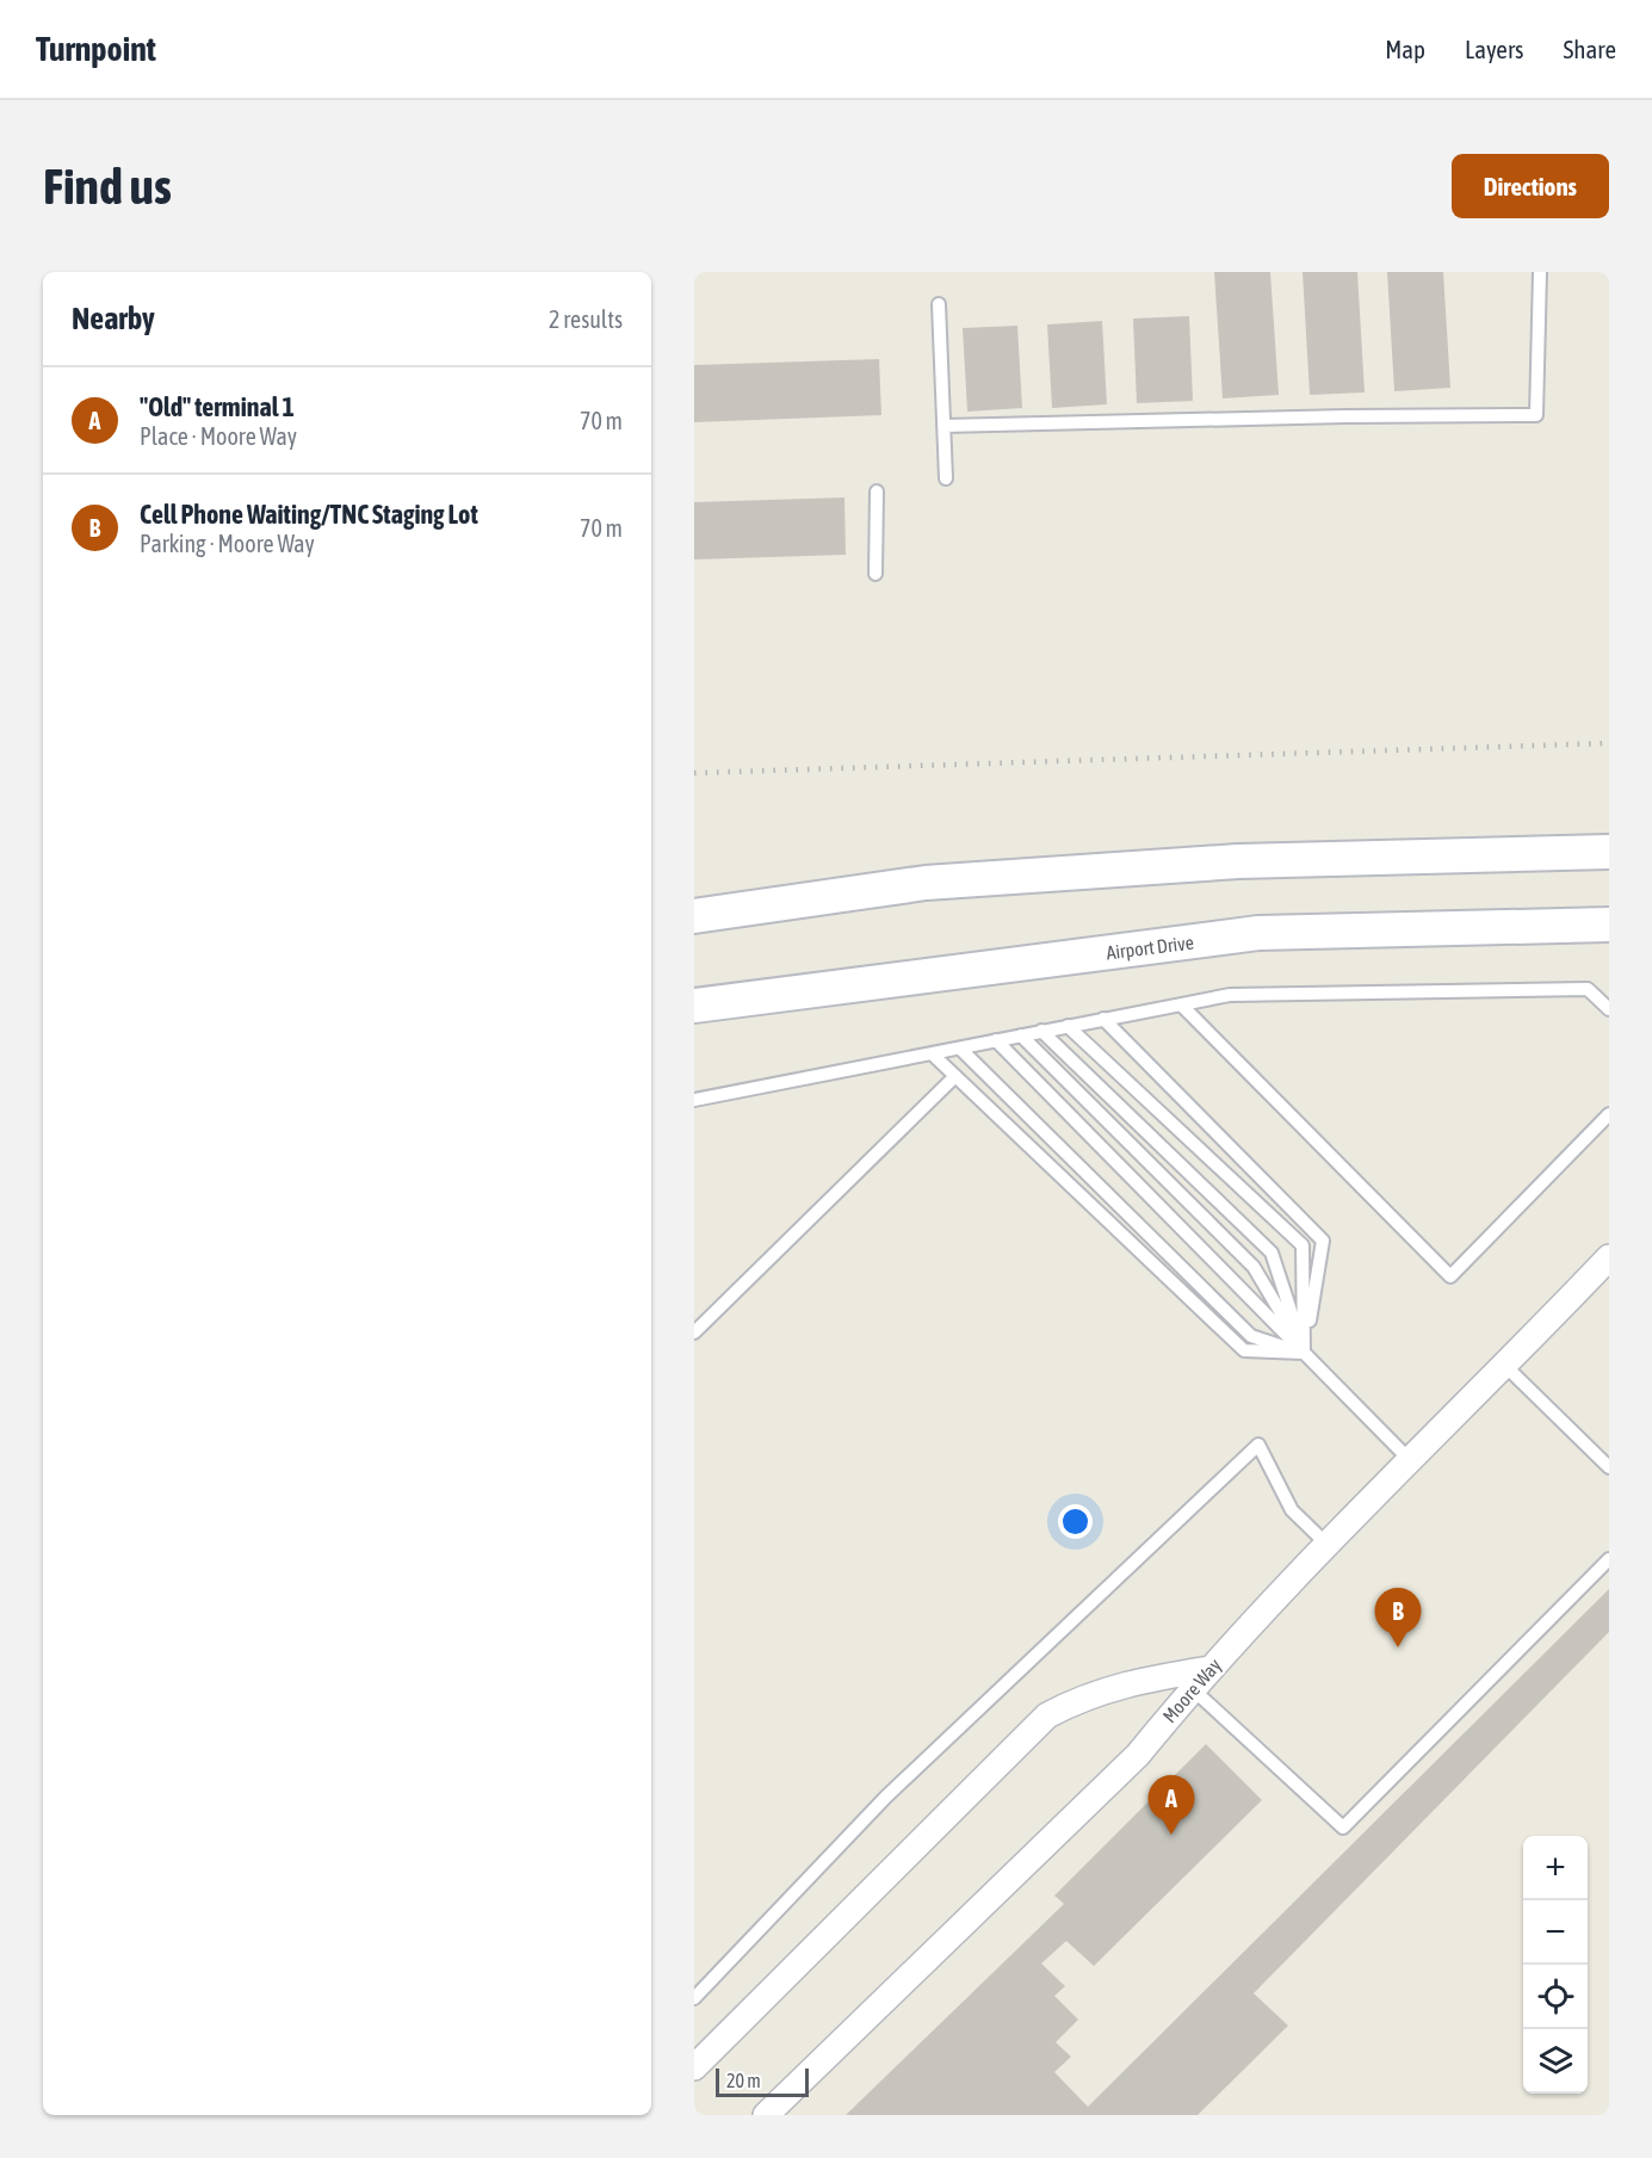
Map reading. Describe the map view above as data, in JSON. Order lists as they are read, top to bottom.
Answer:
{
  "streets": {
    "main road": ["Airport Drive"],
    "street": ["Moore Way"]
  },
  "scale_bar": "20 m",
  "page": {
    "header": "Turnpoint",
    "nav": ["Map", "Layers", "Share"],
    "buttons": "Directions",
    "title": "Find us",
    "heading": ["Nearby", "2 results"],
    "list": [
      {
        "mark": "A",
        "name": "\"Old\" terminal 1",
        "note": "Place · Moore Way",
        "value": "70 m"
      },
      {
        "mark": "B",
        "name": "Cell Phone Waiting/TNC Staging Lot",
        "note": "Parking · Moore Way",
        "value": "70 m"
      }
    ],
    "pins": ["B", "A"],
    "map_buttons": ["+", "−"],
    "scale": "20 m"
  }
}
